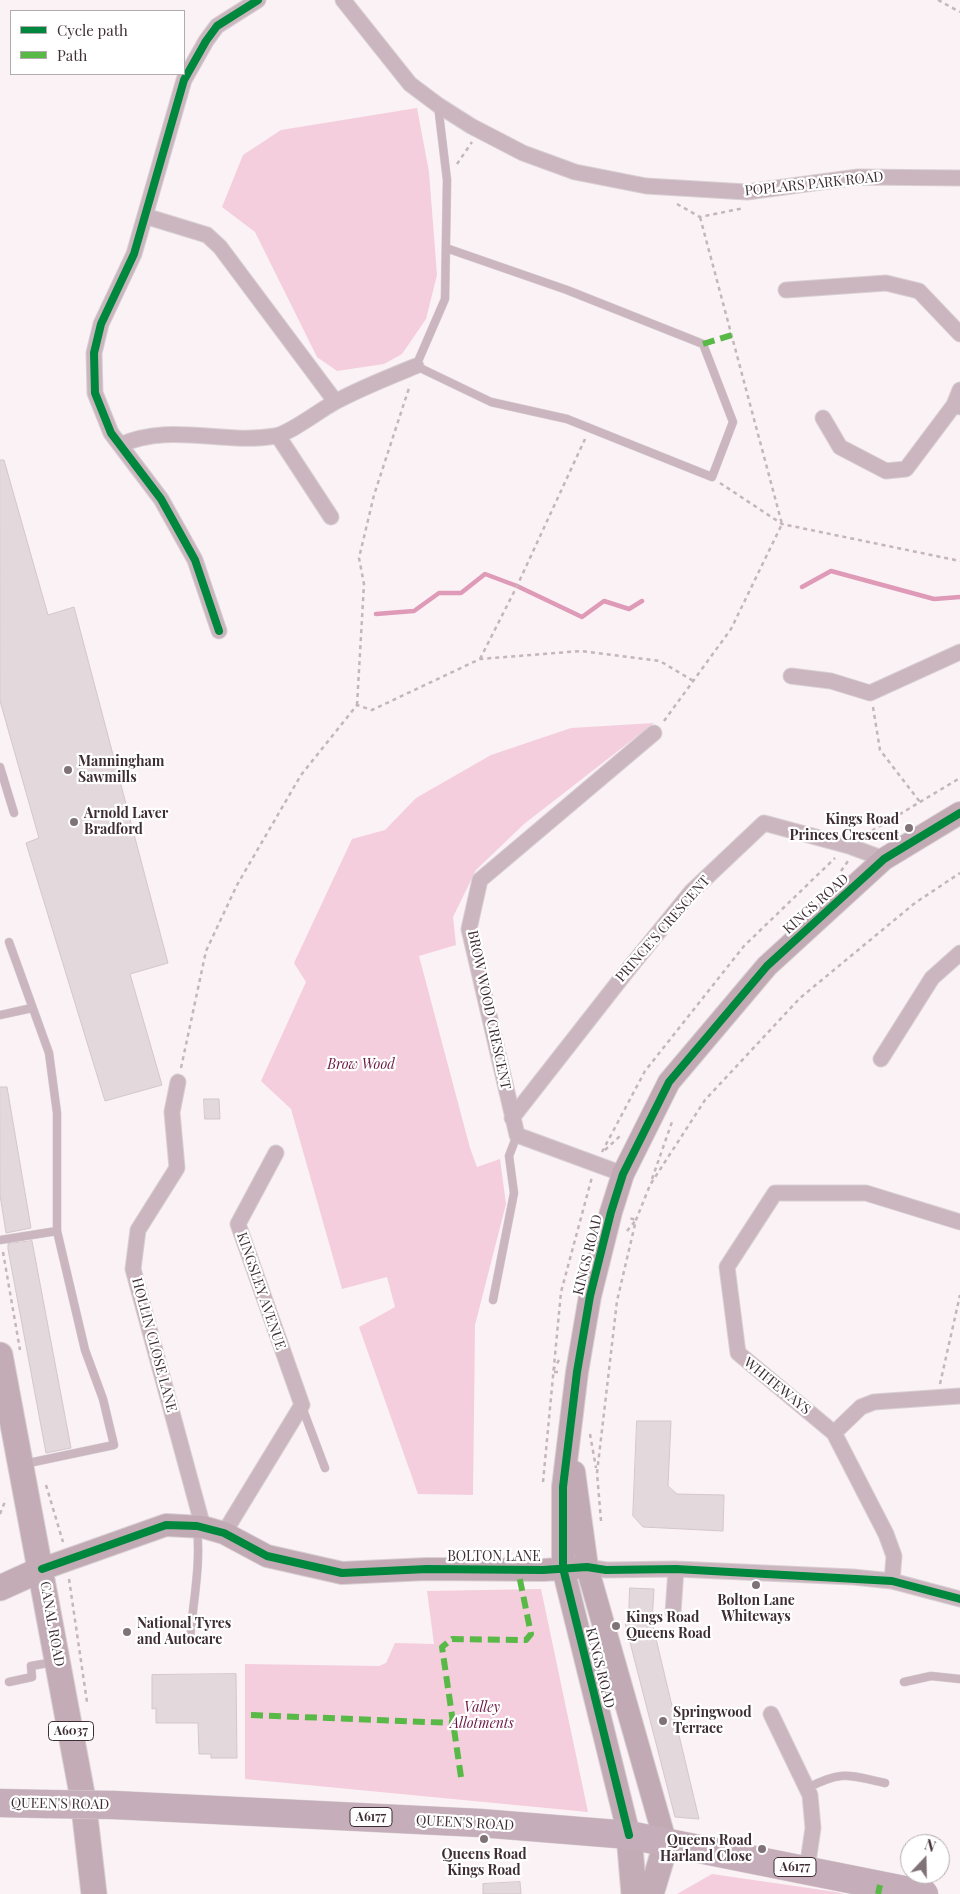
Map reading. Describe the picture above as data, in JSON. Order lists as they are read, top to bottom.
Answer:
{
  "streets": {
    "highway": ["QUEEN'S ROAD", "A6177"],
    "main road": ["BOLTON LANE", "CANAL ROAD", "A6037"],
    "street": [
      "POPLARS PARK ROAD",
      "KINGS ROAD",
      "PRINCE'S CRESCENT",
      "BROW WOOD CRESCENT",
      "KINGSLEY AVENUE",
      "HOLLIN CLOSE LANE",
      "WHITEWAYS"
    ]
  },
  "crossings": [
    ["KINGS ROAD", "PRINCE'S CRESCENT"],
    ["KINGS ROAD", "BOLTON LANE"],
    ["KINGS ROAD", "QUEEN'S ROAD"],
    ["PRINCE'S CRESCENT", "BROW WOOD CRESCENT"],
    ["HOLLIN CLOSE LANE", "BOLTON LANE"],
    ["WHITEWAYS", "BOLTON LANE"],
    ["BOLTON LANE", "CANAL ROAD"]
  ],
  "parks": ["Brow Wood", "Valley Allotments"],
  "places": [
    "Manningham Sawmills",
    "Arnold Laver Bradford",
    "Kings Road Princes Crescent",
    "Bolton Lane Whiteways",
    "Kings Road Queens Road",
    "National Tyres and Autocare",
    "Springwood Terrace",
    "Queens Road Kings Road",
    "Queens Road Harland Close"
  ],
  "legend": ["Cycle path", "Path"],
  "north": "top"
}
